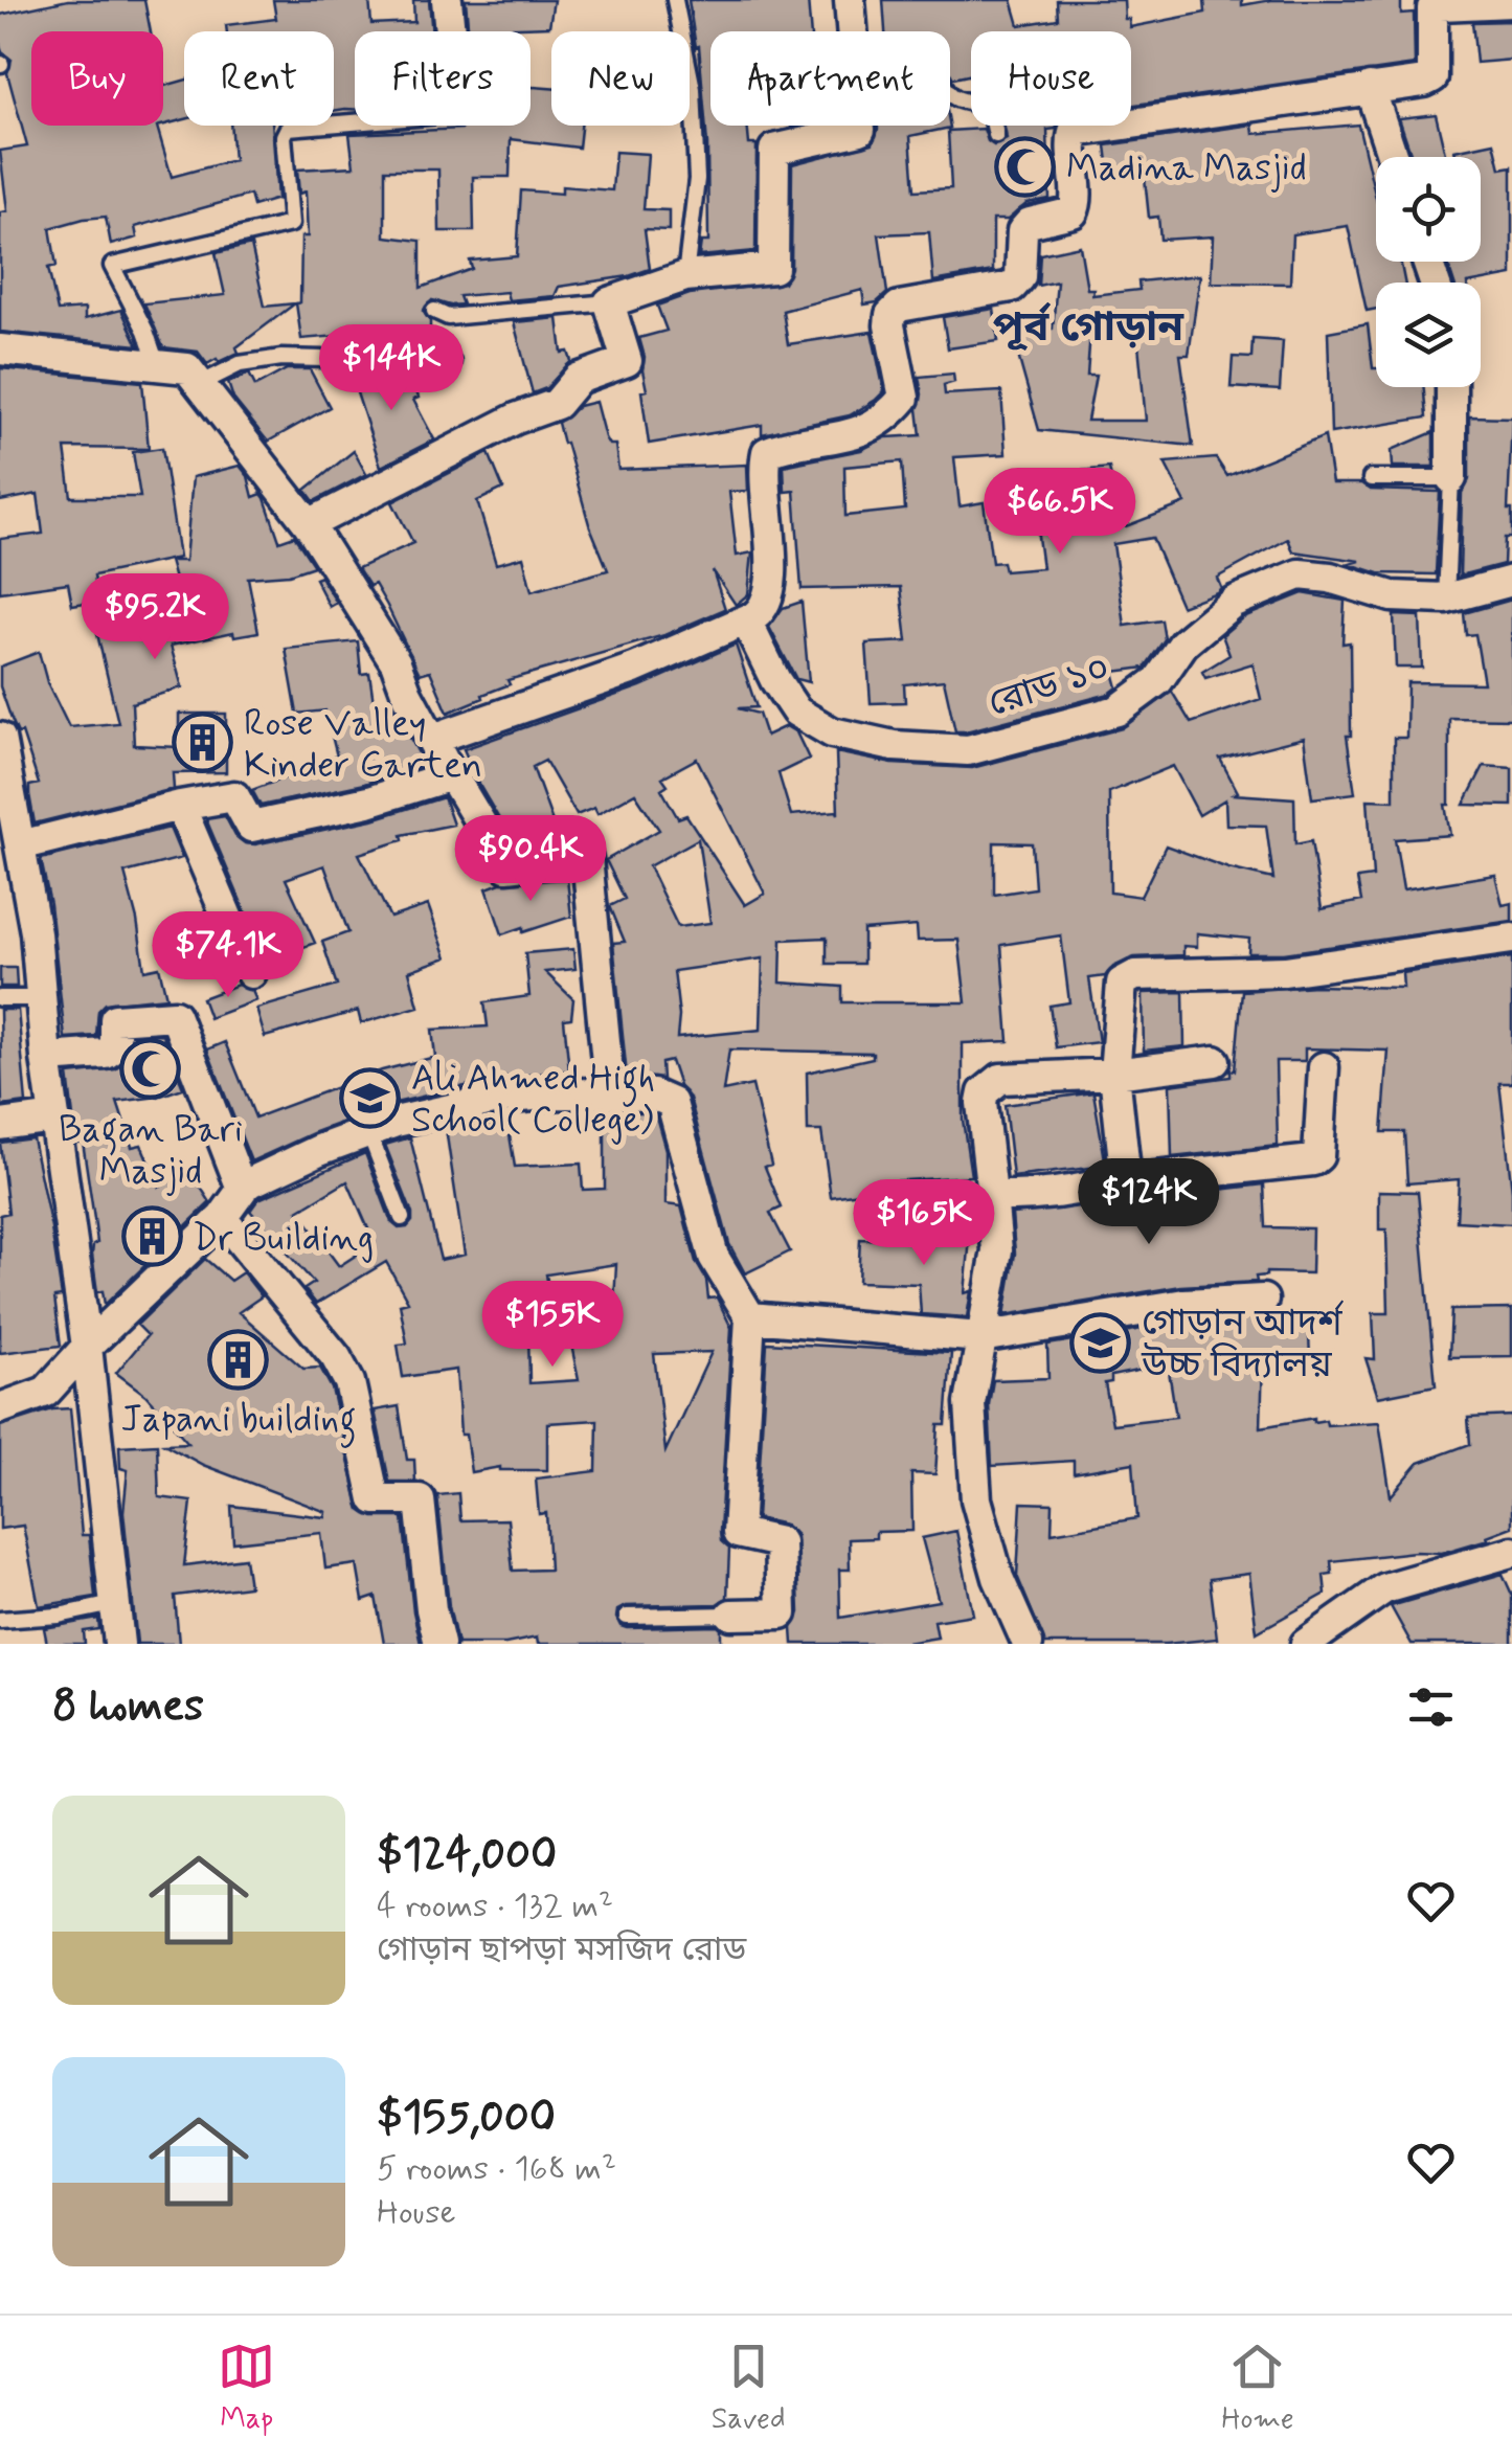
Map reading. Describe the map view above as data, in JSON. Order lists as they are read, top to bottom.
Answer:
{
  "streets": {
    "street": ["রোড ১০"]
  },
  "districts": ["পূর্ব গোড়ান"],
  "places": {
    "mosque": ["Madina Masjid", "Bagan Bari Masjid"],
    "building": ["Rose Valley Kinder Garten", "Dr Building", "Japani building"],
    "school or university": ["Ali Ahmed High School( College)", "গোড়ান আদর্শ উচ্চ বিদ্যালয়"]
  },
  "page": {
    "chip": [
      "Buy",
      "Rent",
      "Filters",
      "New",
      "Apartment",
      "House"
    ],
    "price": [
      "$144K",
      "$66.5K",
      "$95.2K",
      "$90.4K",
      "$74.1K",
      "$124K",
      "$165K",
      "$155K"
    ],
    "heading": "8 homes",
    "list": [
      {
        "name": "$124,000",
        "note": "4 rooms · 132 m² · গোড়ান ছাপড়া মসজিদ রোড"
      },
      {
        "name": "$155,000",
        "note": "5 rooms · 168 m² · House"
      }
    ],
    "tabs": ["Map", "Saved", "Home"]
  }
}
